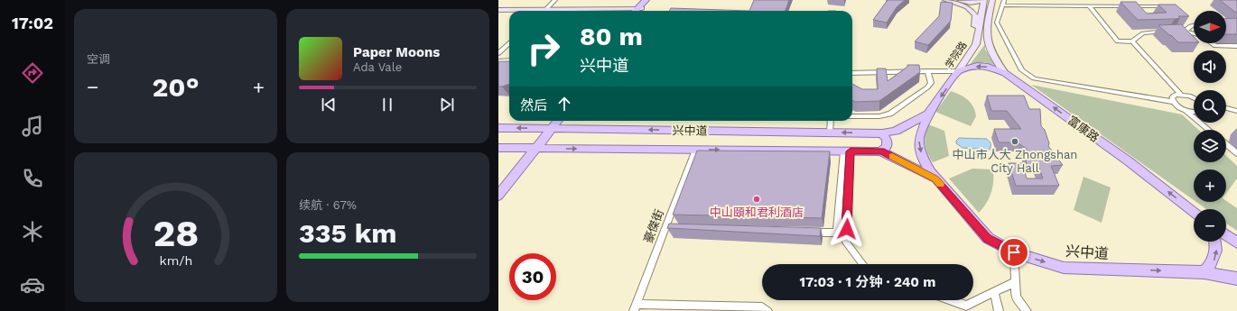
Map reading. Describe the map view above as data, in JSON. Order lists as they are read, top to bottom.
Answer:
{
  "streets": {
    "main road": ["学院路", "富康路", "兴中道"],
    "street": ["豪傑街"]
  },
  "crossings": [
    ["学院路", "富康路"],
    ["学院路", "兴中道"],
    ["兴中道", "豪傑街"]
  ],
  "one_way": ["富康路"],
  "places": ["中山市人大 Zhongshan City Hall", "中山頤和君利酒店"],
  "north": "right",
  "page": {
    "tabs": "17:02",
    "tile": [
      "空调",
      ["续航 · 67%", "335 km"]
    ],
    "map_buttons": ["+", "−"],
    "turn": ["80 m", "兴中道"],
    "song": ["Paper Moons", "Ada Vale"],
    "heat": ["−", "20°", "+"],
    "then": "然后",
    "limit": "30",
    "trip": "17:03 · 1 分钟 · 240 m",
    "gauge": ["28", "km/h"]
  }
}
